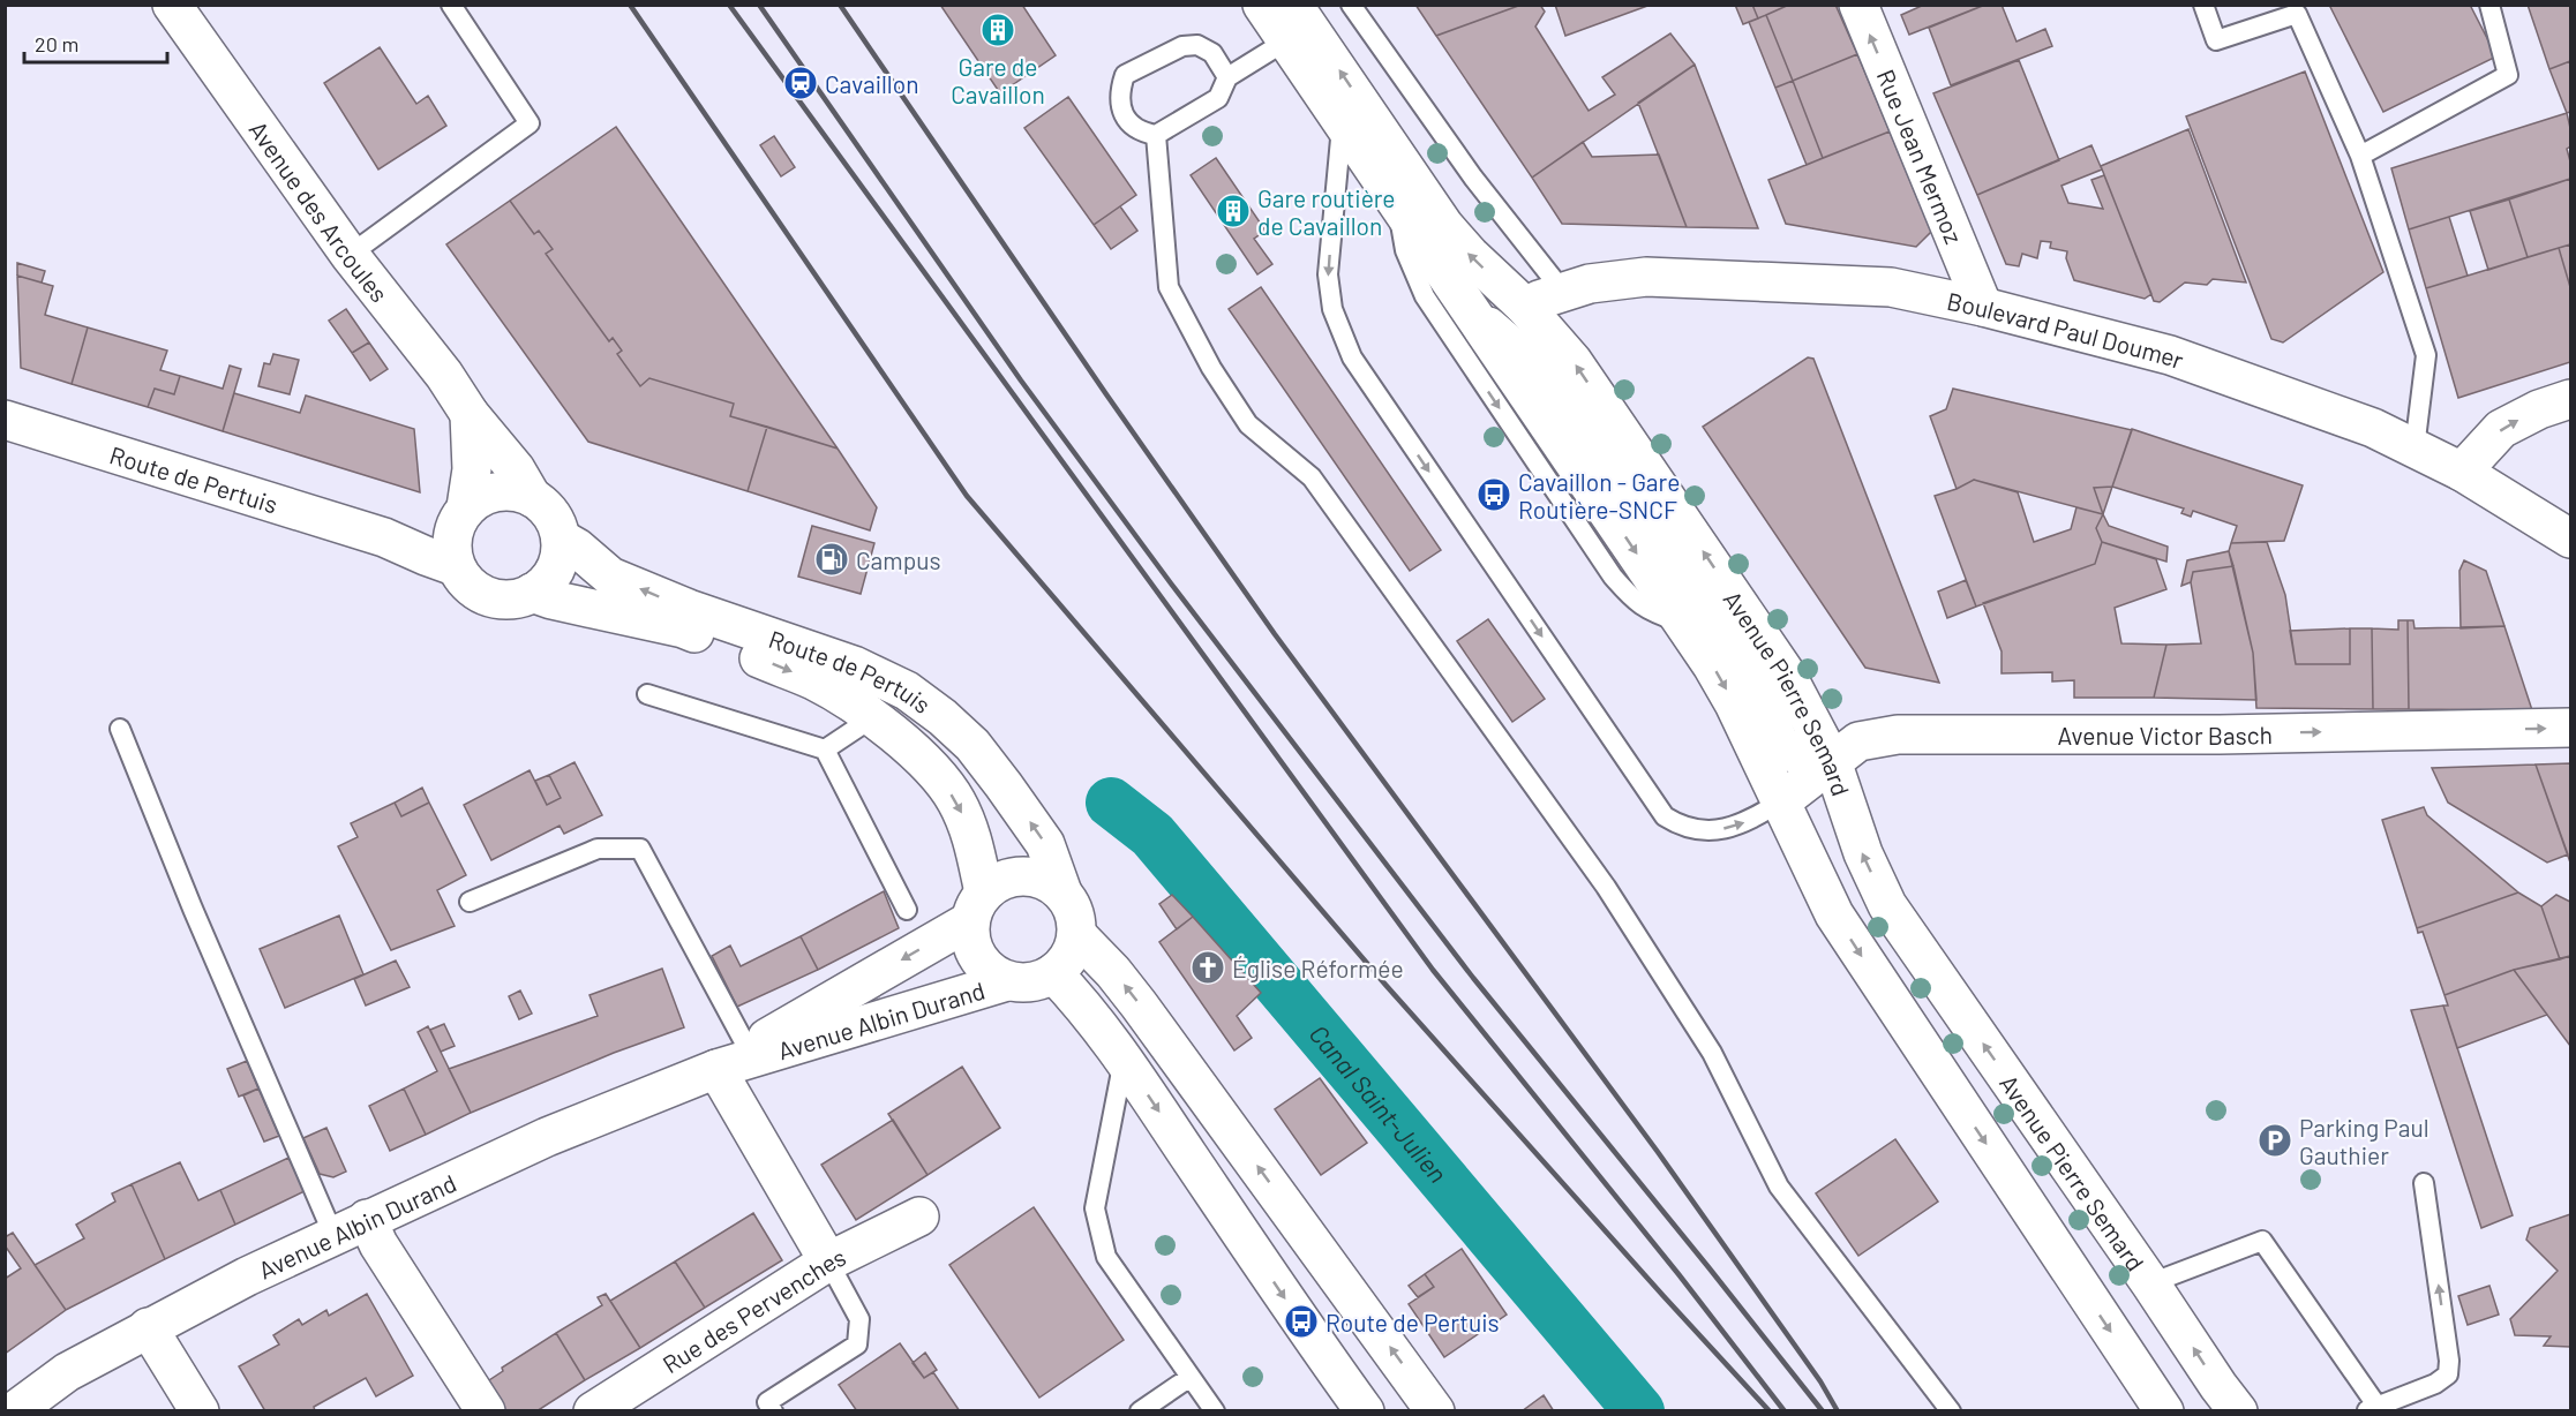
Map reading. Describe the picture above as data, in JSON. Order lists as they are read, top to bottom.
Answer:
{
  "streets": {
    "main road": [
      "Rue Jean Mermoz",
      "Avenue des Arcoules",
      "Boulevard Paul Doumer",
      "Route de Pertuis",
      "Avenue Pierre Semard",
      "Avenue Victor Basch",
      "Avenue Albin Durand",
      "Rue des Pervenches"
    ]
  },
  "crossings": [
    ["Rue Jean Mermoz", "Boulevard Paul Doumer"],
    ["Avenue des Arcoules", "Route de Pertuis"],
    ["Boulevard Paul Doumer", "Avenue Pierre Semard"],
    ["Route de Pertuis", "Avenue Albin Durand"],
    ["Avenue Pierre Semard", "Avenue Victor Basch"]
  ],
  "one_way": ["Rue Jean Mermoz", "Avenue Victor Basch"],
  "water": ["Canal Saint-Julien"],
  "places": {
    "building": ["Gare de Cavaillon", "Gare routière de Cavaillon"],
    "station": ["Cavaillon"],
    "bus stop": ["Cavaillon - Gare Routière-SNCF", "Route de Pertuis"],
    "fuel station": ["Campus"],
    "church": ["Église Réformée"],
    "parking": ["Parking Paul Gauthier"]
  },
  "scale_bar": "20 m"
}
